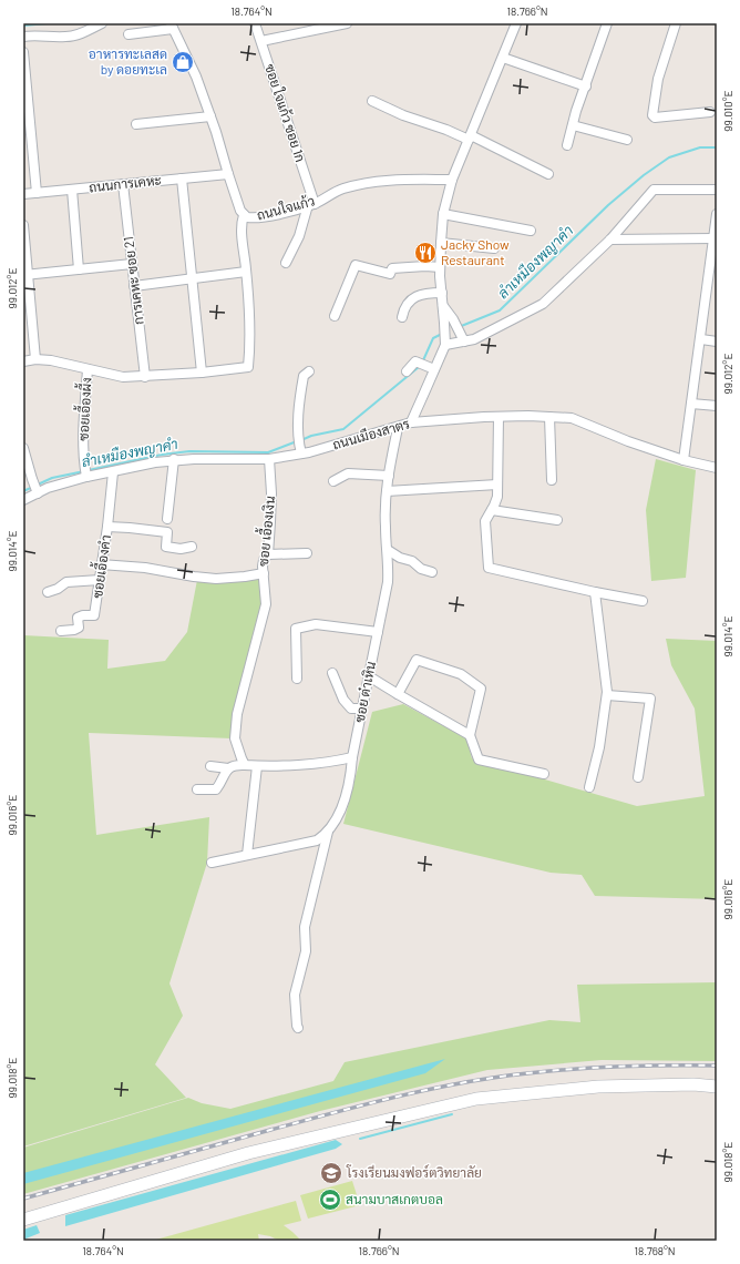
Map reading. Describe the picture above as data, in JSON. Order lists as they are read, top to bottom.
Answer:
{
  "streets": {
    "street": [
      "ซอย ใจแก้ว ซอย 1ก",
      "ถนนการเคหะ",
      "ถนนใจแก้ว",
      "การเคหะ ซอย 21",
      "ซอยเอื้องผื้ง",
      "ถนนเมืองสาตร",
      "ซอย เอื้องเงิน",
      "ซอยเอื้องคำ",
      "ซอย ต๋าเหิน"
    ]
  },
  "crossings": [
    ["ซอย ใจแก้ว ซอย 1ก", "ถนนใจแก้ว"],
    ["ถนนการเคหะ", "ถนนใจแก้ว"],
    ["ถนนการเคหะ", "การเคหะ ซอย 21"],
    ["ซอยเอื้องผื้ง", "ถนนเมืองสาตร"],
    ["ถนนเมืองสาตร", "ซอย เอื้องเงิน"],
    ["ถนนเมืองสาตร", "ซอยเอื้องคำ"],
    ["ถนนเมืองสาตร", "ซอย ต๋าเหิน"]
  ],
  "water": ["ลำเหมืองพญาคำ"],
  "places": {
    "shop": ["อาหารทะเลสด by ดอยทะเล"],
    "restaurant": ["Jacky Show Restaurant"],
    "school or university": ["โรงเรียนมงฟอร์ตวิทยาลัย"],
    "sports": ["สนามบาสเกตบอล"]
  },
  "coordinates": [
    "18.764°N",
    "18.766°N",
    "99.010°E",
    "99.012°E",
    "99.014°E",
    "99.016°E",
    "99.018°E",
    "18.768°N"
  ]
}
